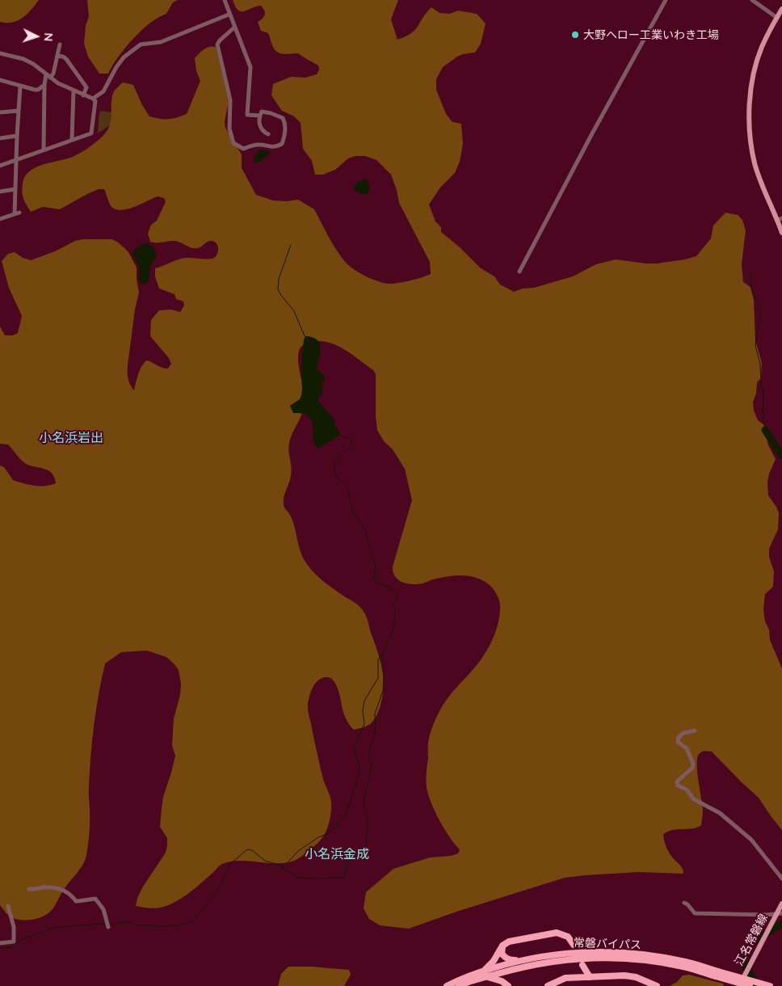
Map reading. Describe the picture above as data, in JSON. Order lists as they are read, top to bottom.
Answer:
{
  "streets": {
    "highway": ["常磐バイパス"],
    "main road": ["江名常磐線"]
  },
  "districts": ["小名浜岩出", "小名浜金成"],
  "places": ["大野ヘロー工業いわき工場"],
  "north": "right"
}
